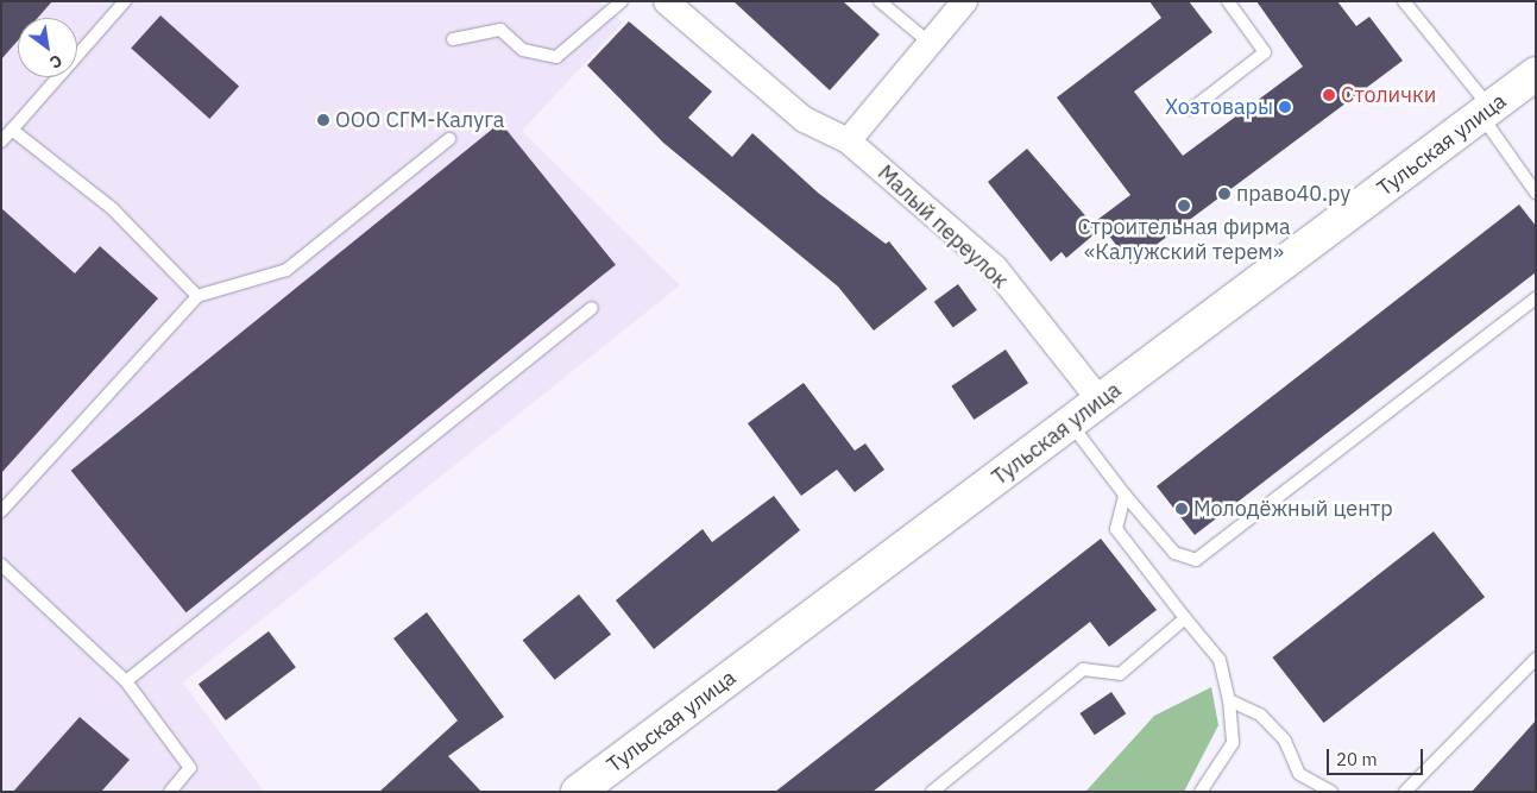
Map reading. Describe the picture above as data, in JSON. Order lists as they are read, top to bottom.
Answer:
{
  "streets": {
    "main road": ["Тульская улица"],
    "street": ["Малый переулок"]
  },
  "crossings": [
    ["Тульская улица", "Малый переулок"]
  ],
  "places": [
    "Столички",
    "Хозтовары",
    "ООО СГМ-Калуга",
    "право40.ру",
    "Строительная фирма «Калужский терем»",
    "Молодёжный центр"
  ],
  "scale_bar": "20 m",
  "north": "bottom right"
}
